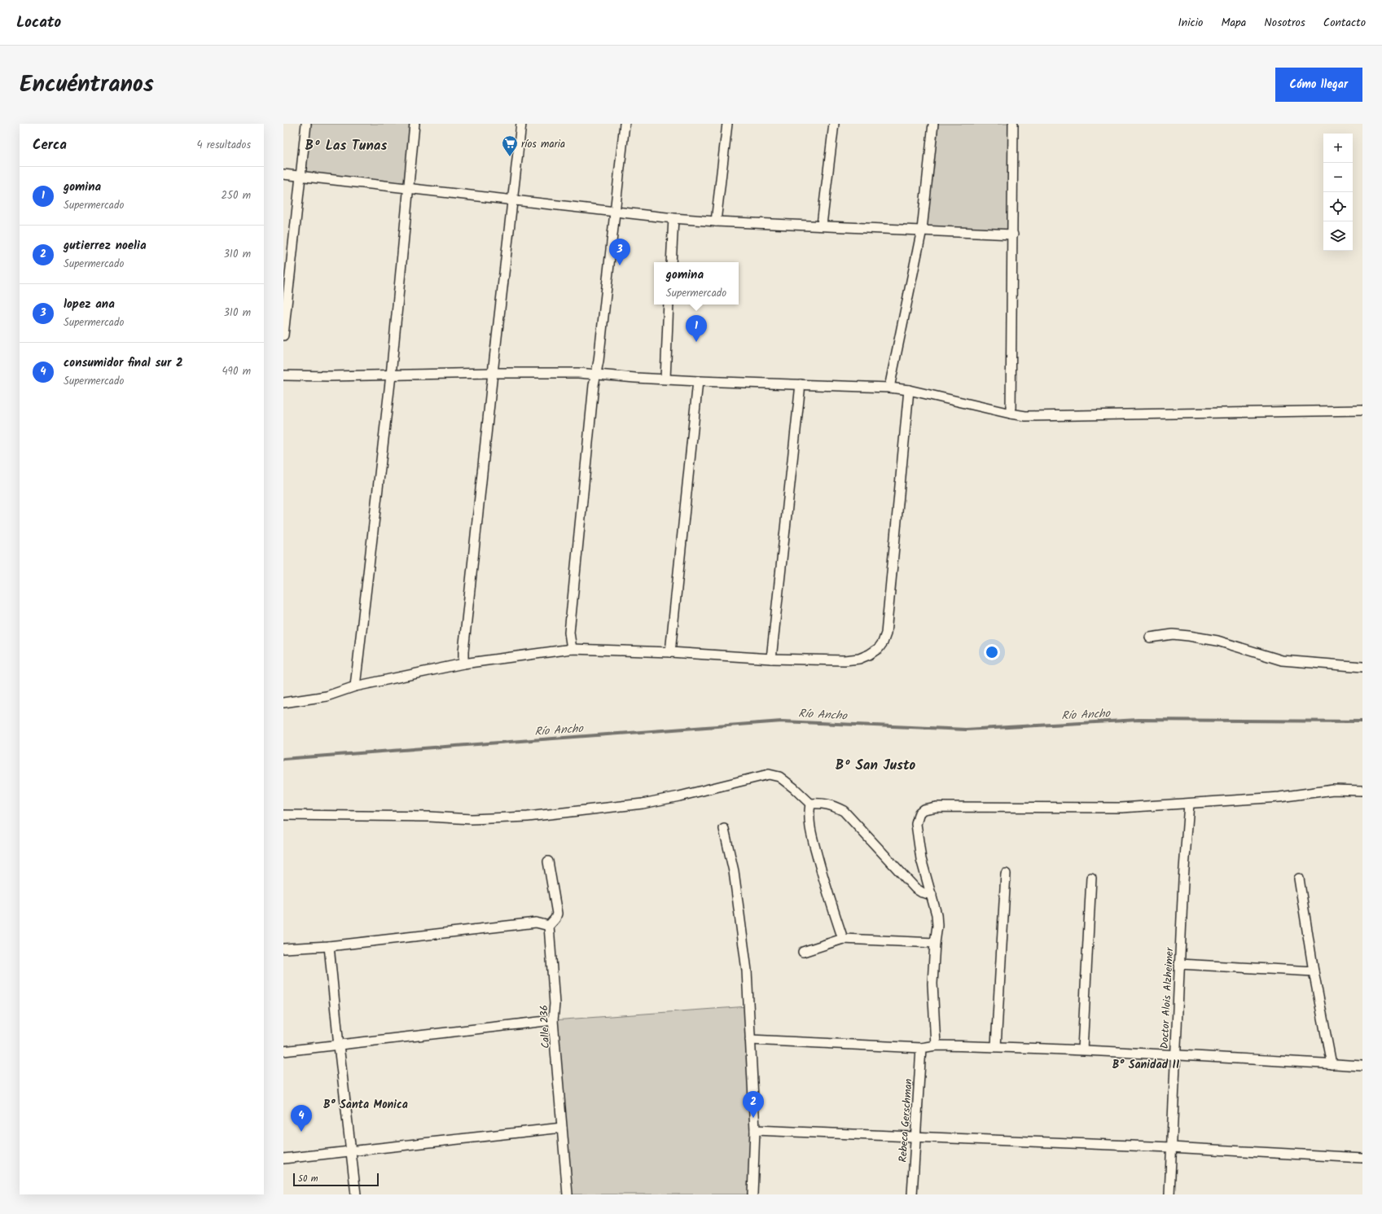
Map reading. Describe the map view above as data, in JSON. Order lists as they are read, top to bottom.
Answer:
{
  "streets": {
    "street": ["Doctor Alois Alzheimer", "Calle 236", "Rebeca Gerschman"]
  },
  "districts": [
    "Bº Las Tunas",
    "Bº San Justo",
    "B° Sanidad II",
    "B° Santa Monica"
  ],
  "water": ["Río Ancho"],
  "places": {
    "supermarket": ["ríos maria"]
  },
  "scale_bar": "50 m",
  "page": {
    "header": "Locato",
    "nav": [
      "Inicio",
      "Mapa",
      "Nosotros",
      "Contacto"
    ],
    "title": "Encuéntranos",
    "buttons": "Cómo llegar",
    "heading": ["Cerca", "4 resultados"],
    "map_buttons": ["+", "−"],
    "list": [
      {
        "mark": "1",
        "name": "gomina",
        "note": "Supermercado",
        "value": "250 m"
      },
      {
        "mark": "2",
        "name": "gutierrez noelia",
        "note": "Supermercado",
        "value": "310 m"
      },
      {
        "mark": "3",
        "name": "lopez ana",
        "note": "Supermercado",
        "value": "310 m"
      },
      {
        "mark": "4",
        "name": "consumidor final sur 2",
        "note": "Supermercado",
        "value": "490 m"
      }
    ],
    "pins": [
      "3",
      "1",
      "2",
      "4"
    ],
    "popup": ["gomina", "Supermercado"],
    "scale": "50 m"
  }
}
